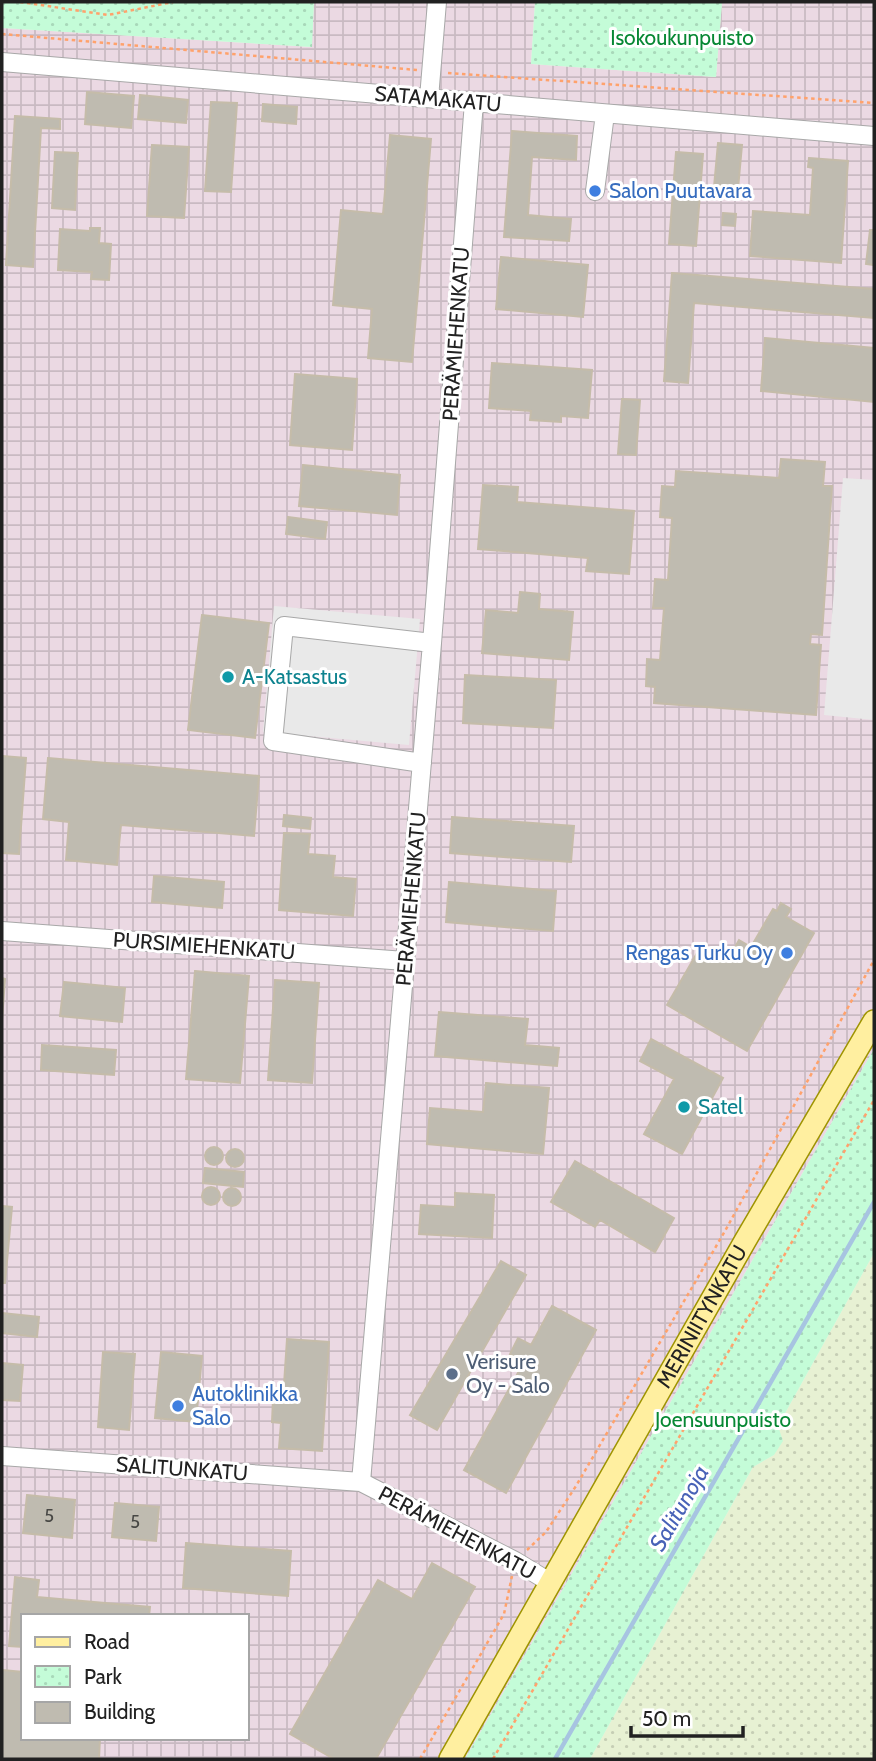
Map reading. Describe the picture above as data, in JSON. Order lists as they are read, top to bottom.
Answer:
{
  "streets": {
    "main road": ["MERINIITYNKATU"],
    "street": [
      "SATAMAKATU",
      "PERÄMIEHENKATU",
      "PURSIMIEHENKATU",
      "SALITUNKATU"
    ]
  },
  "crossings": [
    ["SATAMAKATU", "PERÄMIEHENKATU"],
    ["PERÄMIEHENKATU", "PURSIMIEHENKATU"],
    ["PERÄMIEHENKATU", "MERINIITYNKATU"],
    ["PERÄMIEHENKATU", "SALITUNKATU"]
  ],
  "water": ["Salitunoja"],
  "parks": ["Isokoukunpuisto", "Joensuunpuisto"],
  "places": [
    "Salon Puutavara",
    "A-Katsastus",
    "Rengas Turku Oy",
    "Satel",
    "Verisure Oy - Salo",
    "Autoklinikka Salo"
  ],
  "house_numbers": ["5", "5"],
  "legend": ["Road", "Park", "Building"],
  "scale_bar": "50 m"
}
